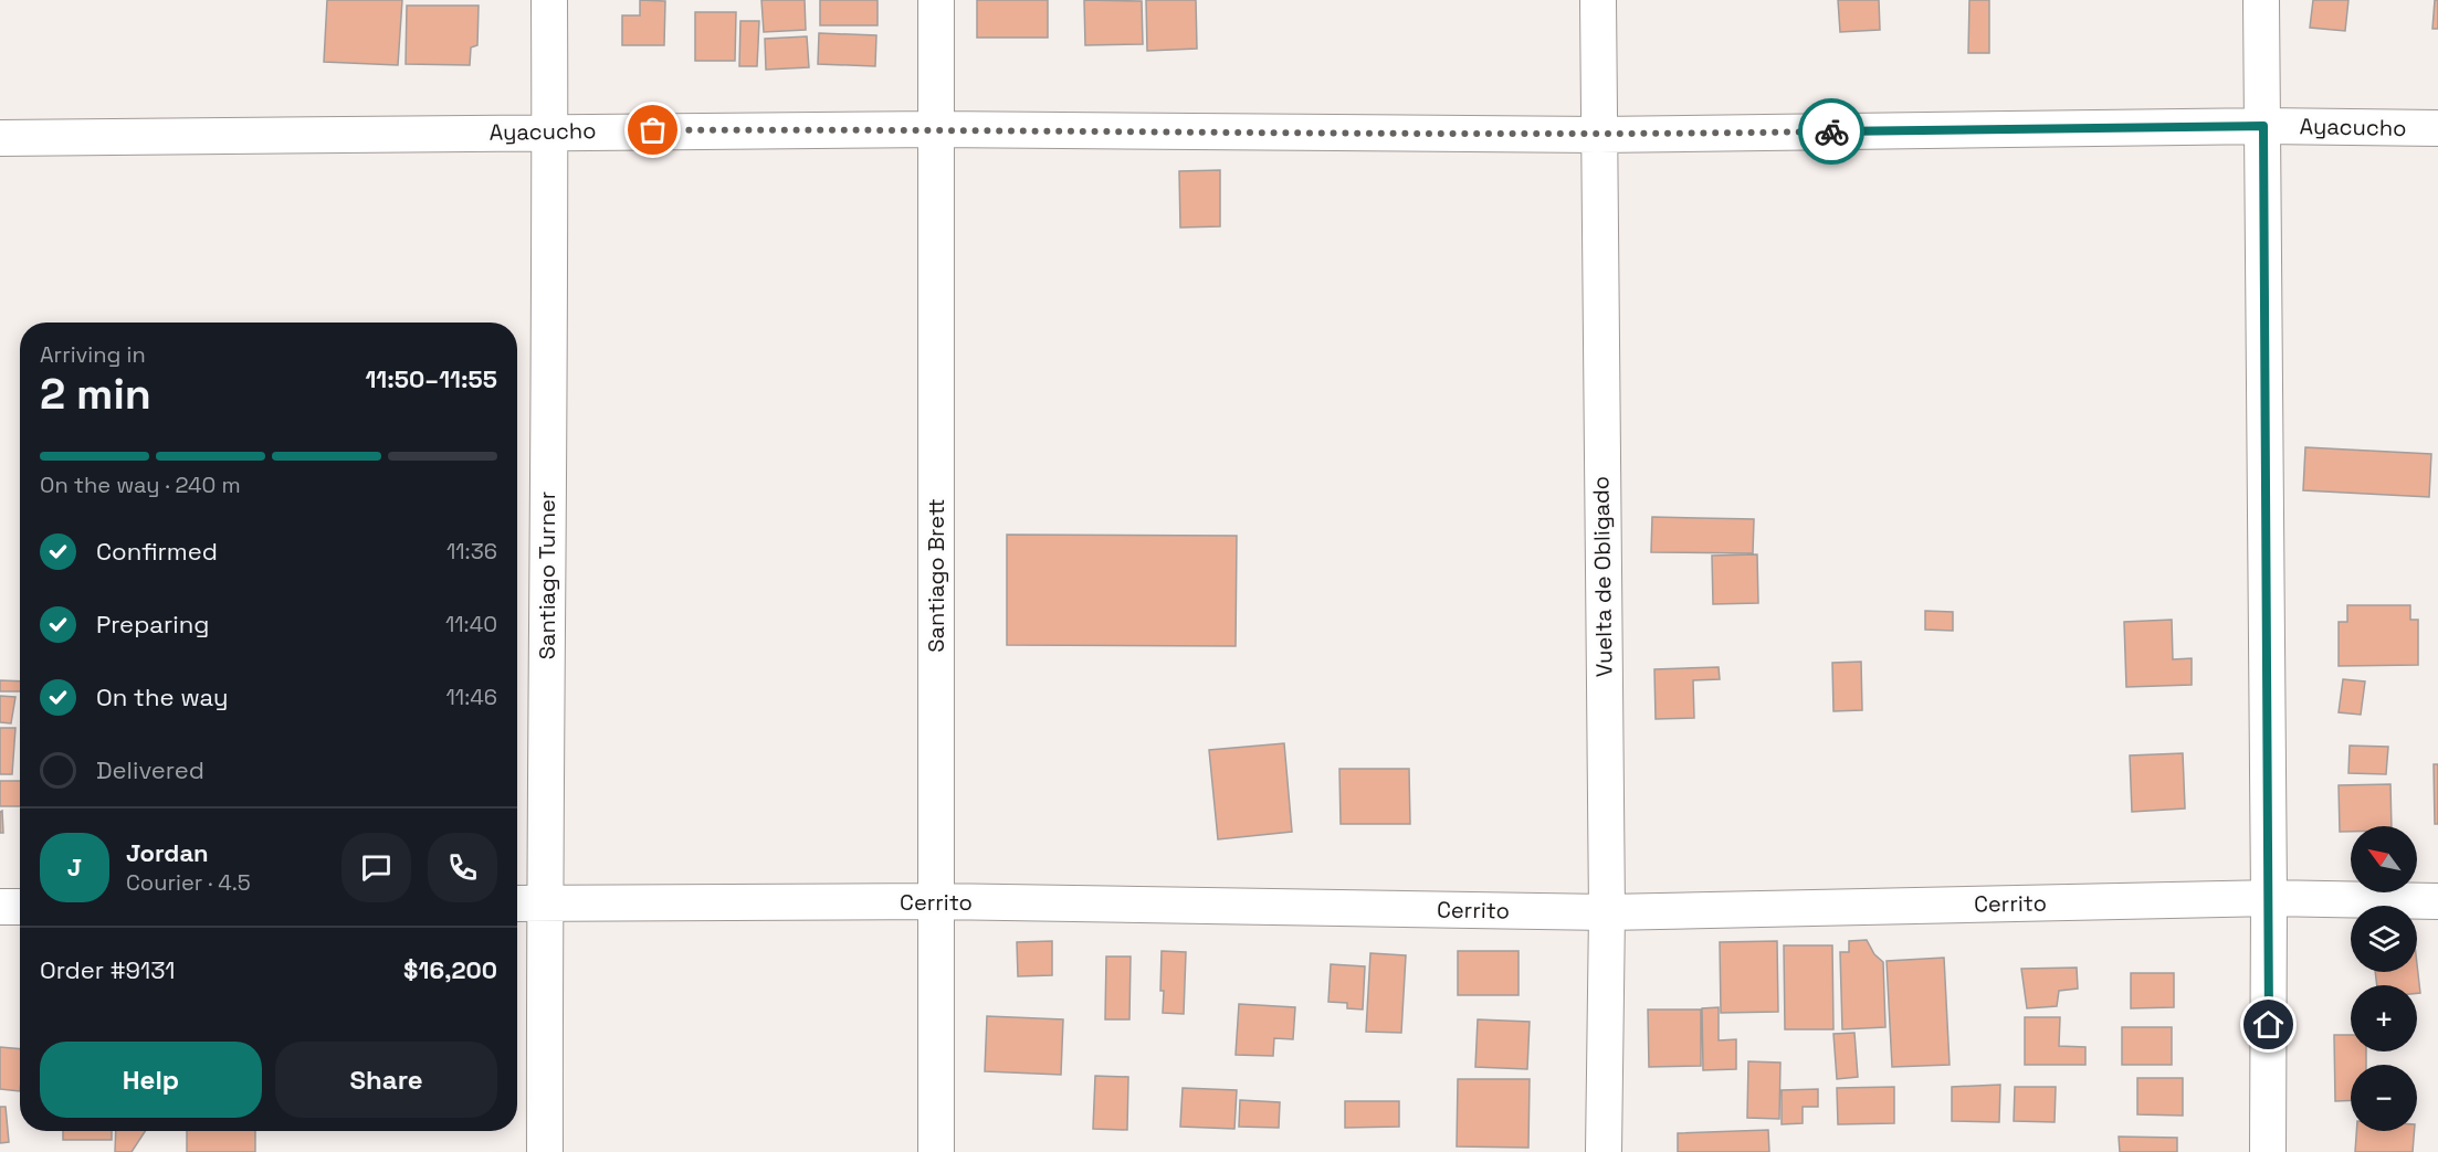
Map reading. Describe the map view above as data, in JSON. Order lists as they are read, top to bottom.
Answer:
{
  "streets": {
    "street": [
      "Ayacucho",
      "Santiago Turner",
      "Santiago Brett",
      "Vuelta de Obligado",
      "Cerrito"
    ]
  },
  "crossings": [
    ["Ayacucho", "Santiago Turner"],
    ["Ayacucho", "Santiago Brett"],
    ["Ayacucho", "Vuelta de Obligado"],
    ["Santiago Turner", "Cerrito"],
    ["Santiago Brett", "Cerrito"],
    ["Vuelta de Obligado", "Cerrito"]
  ],
  "north": "top left",
  "page": {
    "heading": ["2 min", "Arriving in", "11:50–11:55"],
    "panel": [
      "Jordan",
      "Courier · 4.5",
      "Order #9131",
      "$16,200"
    ],
    "bar": "On the way · 240 m",
    "list": [
      ["Confirmed", "11:36"],
      ["Preparing", "11:40"],
      ["On the way", "11:46"],
      "Delivered"
    ],
    "map_buttons": ["+", "−"],
    "round": "J",
    "buttons": ["Help", "Share"]
  }
}
